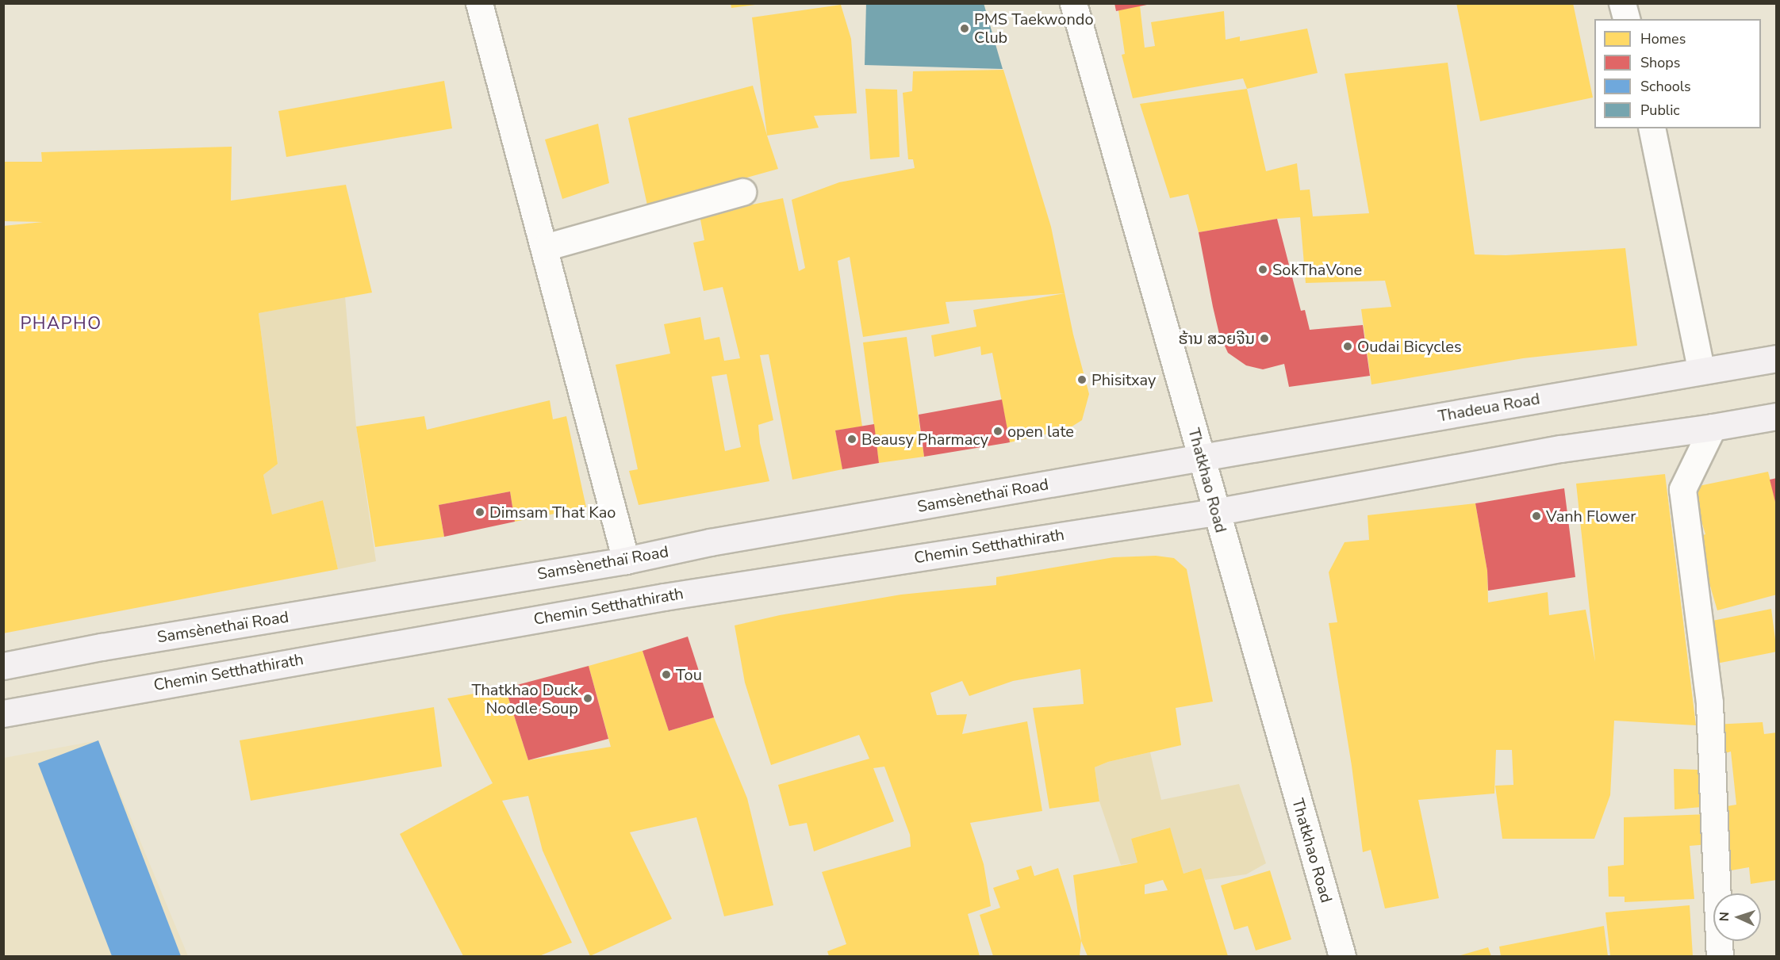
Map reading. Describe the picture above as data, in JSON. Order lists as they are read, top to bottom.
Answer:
{
  "streets": {
    "main road": ["Thadeua Road", "Samsènethaï Road", "Chemin Setthathirath"],
    "street": ["Thatkhao Road"]
  },
  "crossings": [
    ["Thadeua Road", "Thatkhao Road"],
    ["Thadeua Road", "Samsènethaï Road"],
    ["Thatkhao Road", "Samsènethaï Road"],
    ["Thatkhao Road", "Chemin Setthathirath"]
  ],
  "districts": ["PHAPHO"],
  "places": [
    "PMS Taekwondo Club",
    "SokThaVone",
    "ຮ້ານ ສວຍຈີນ",
    "Oudai Bicycles",
    "Phisitxay",
    "open late",
    "Beausy Pharmacy",
    "Dimsam That Kao",
    "Vanh Flower",
    "Tou",
    "Thatkhao Duck Noodle Soup"
  ],
  "legend": [
    "Homes",
    "Shops",
    "Schools",
    "Public"
  ],
  "north": "left"
}
